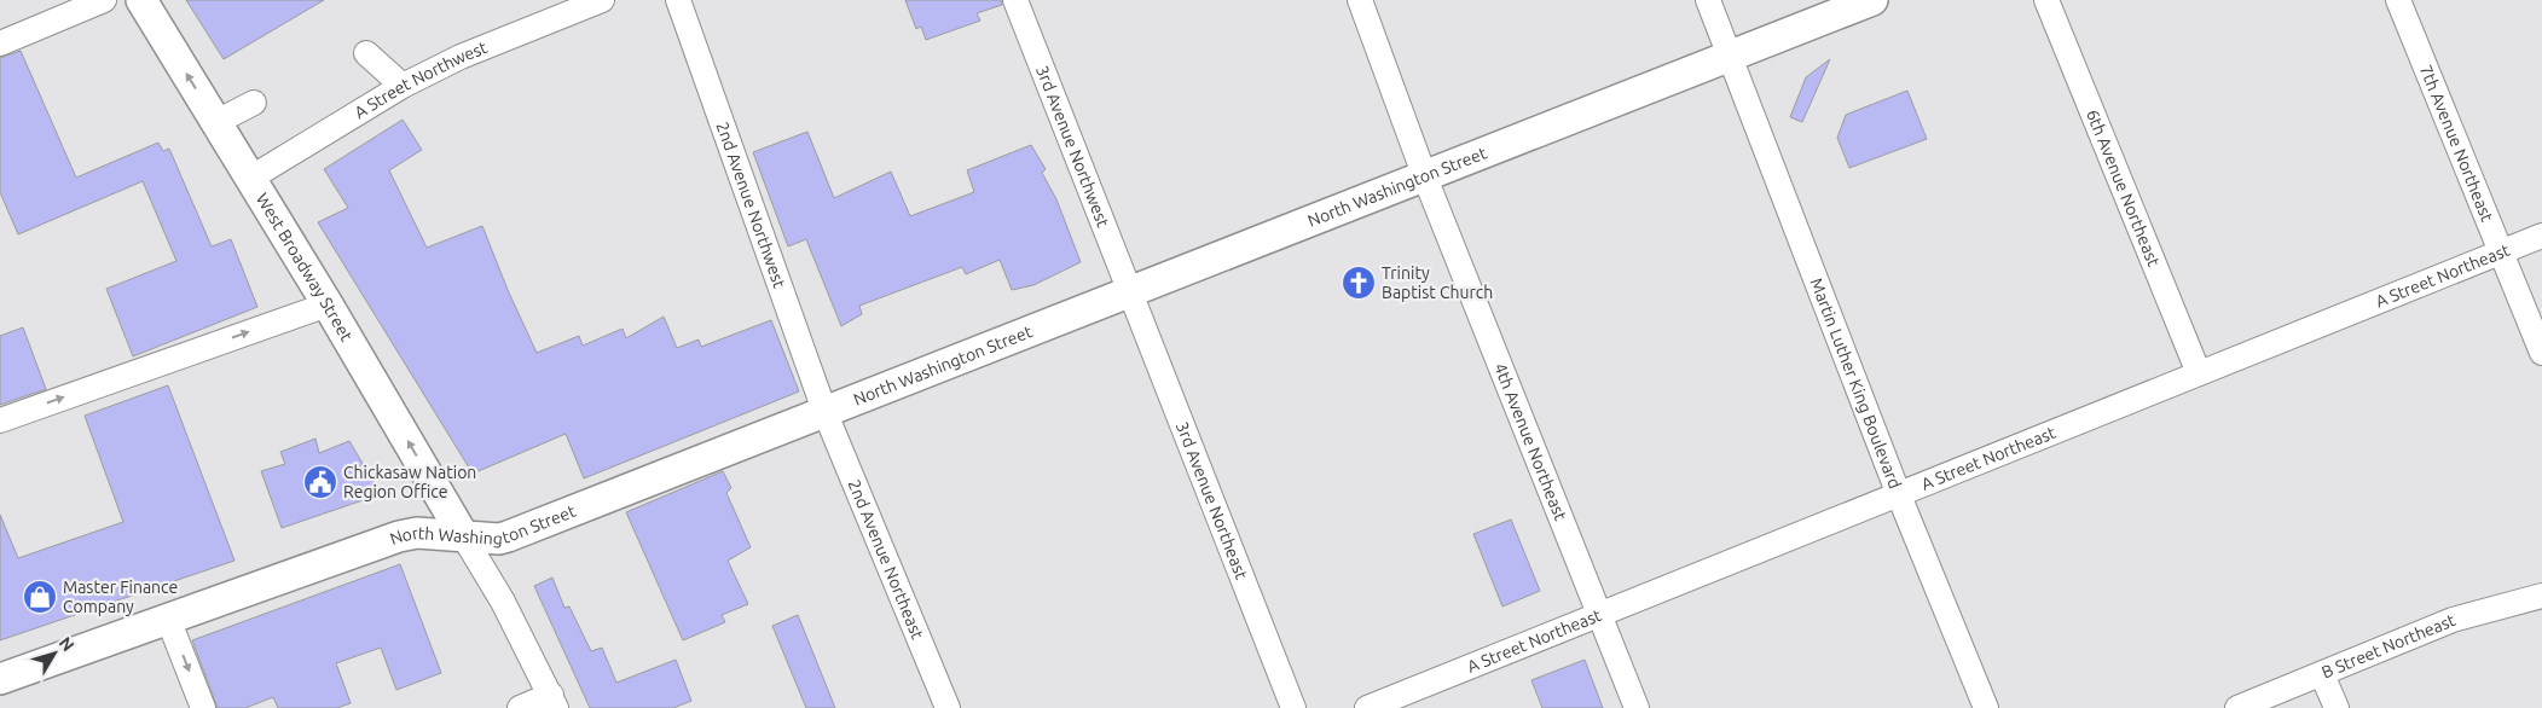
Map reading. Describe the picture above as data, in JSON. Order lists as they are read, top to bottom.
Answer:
{
  "streets": {
    "main road": ["North Washington Street", "West Broadway Street"],
    "street": [
      "A Street Northwest",
      "7th Avenue Northeast",
      "3rd Avenue Northwest",
      "6th Avenue Northeast",
      "2nd Avenue Northwest",
      "A Street Northeast",
      "Martin Luther King Boulevard",
      "4th Avenue Northeast",
      "3rd Avenue Northeast",
      "2nd Avenue Northeast",
      "B Street Northeast"
    ]
  },
  "crossings": [
    ["A Street Northwest", "West Broadway Street"],
    ["7th Avenue Northeast", "A Street Northeast"],
    ["3rd Avenue Northwest", "North Washington Street"],
    ["3rd Avenue Northwest", "3rd Avenue Northeast"],
    ["6th Avenue Northeast", "A Street Northeast"],
    ["North Washington Street", "2nd Avenue Northwest"],
    ["North Washington Street", "West Broadway Street"],
    ["North Washington Street", "Martin Luther King Boulevard"],
    ["North Washington Street", "4th Avenue Northeast"],
    ["North Washington Street", "3rd Avenue Northeast"],
    ["North Washington Street", "2nd Avenue Northeast"],
    ["2nd Avenue Northwest", "2nd Avenue Northeast"],
    ["A Street Northeast", "Martin Luther King Boulevard"],
    ["A Street Northeast", "4th Avenue Northeast"]
  ],
  "one_way": ["West Broadway Street"],
  "places": {
    "church": ["Trinity Baptist Church"],
    "public building": ["Chickasaw Nation Region Office"],
    "shop": ["Master Finance Company"]
  },
  "north": "top right"
}
